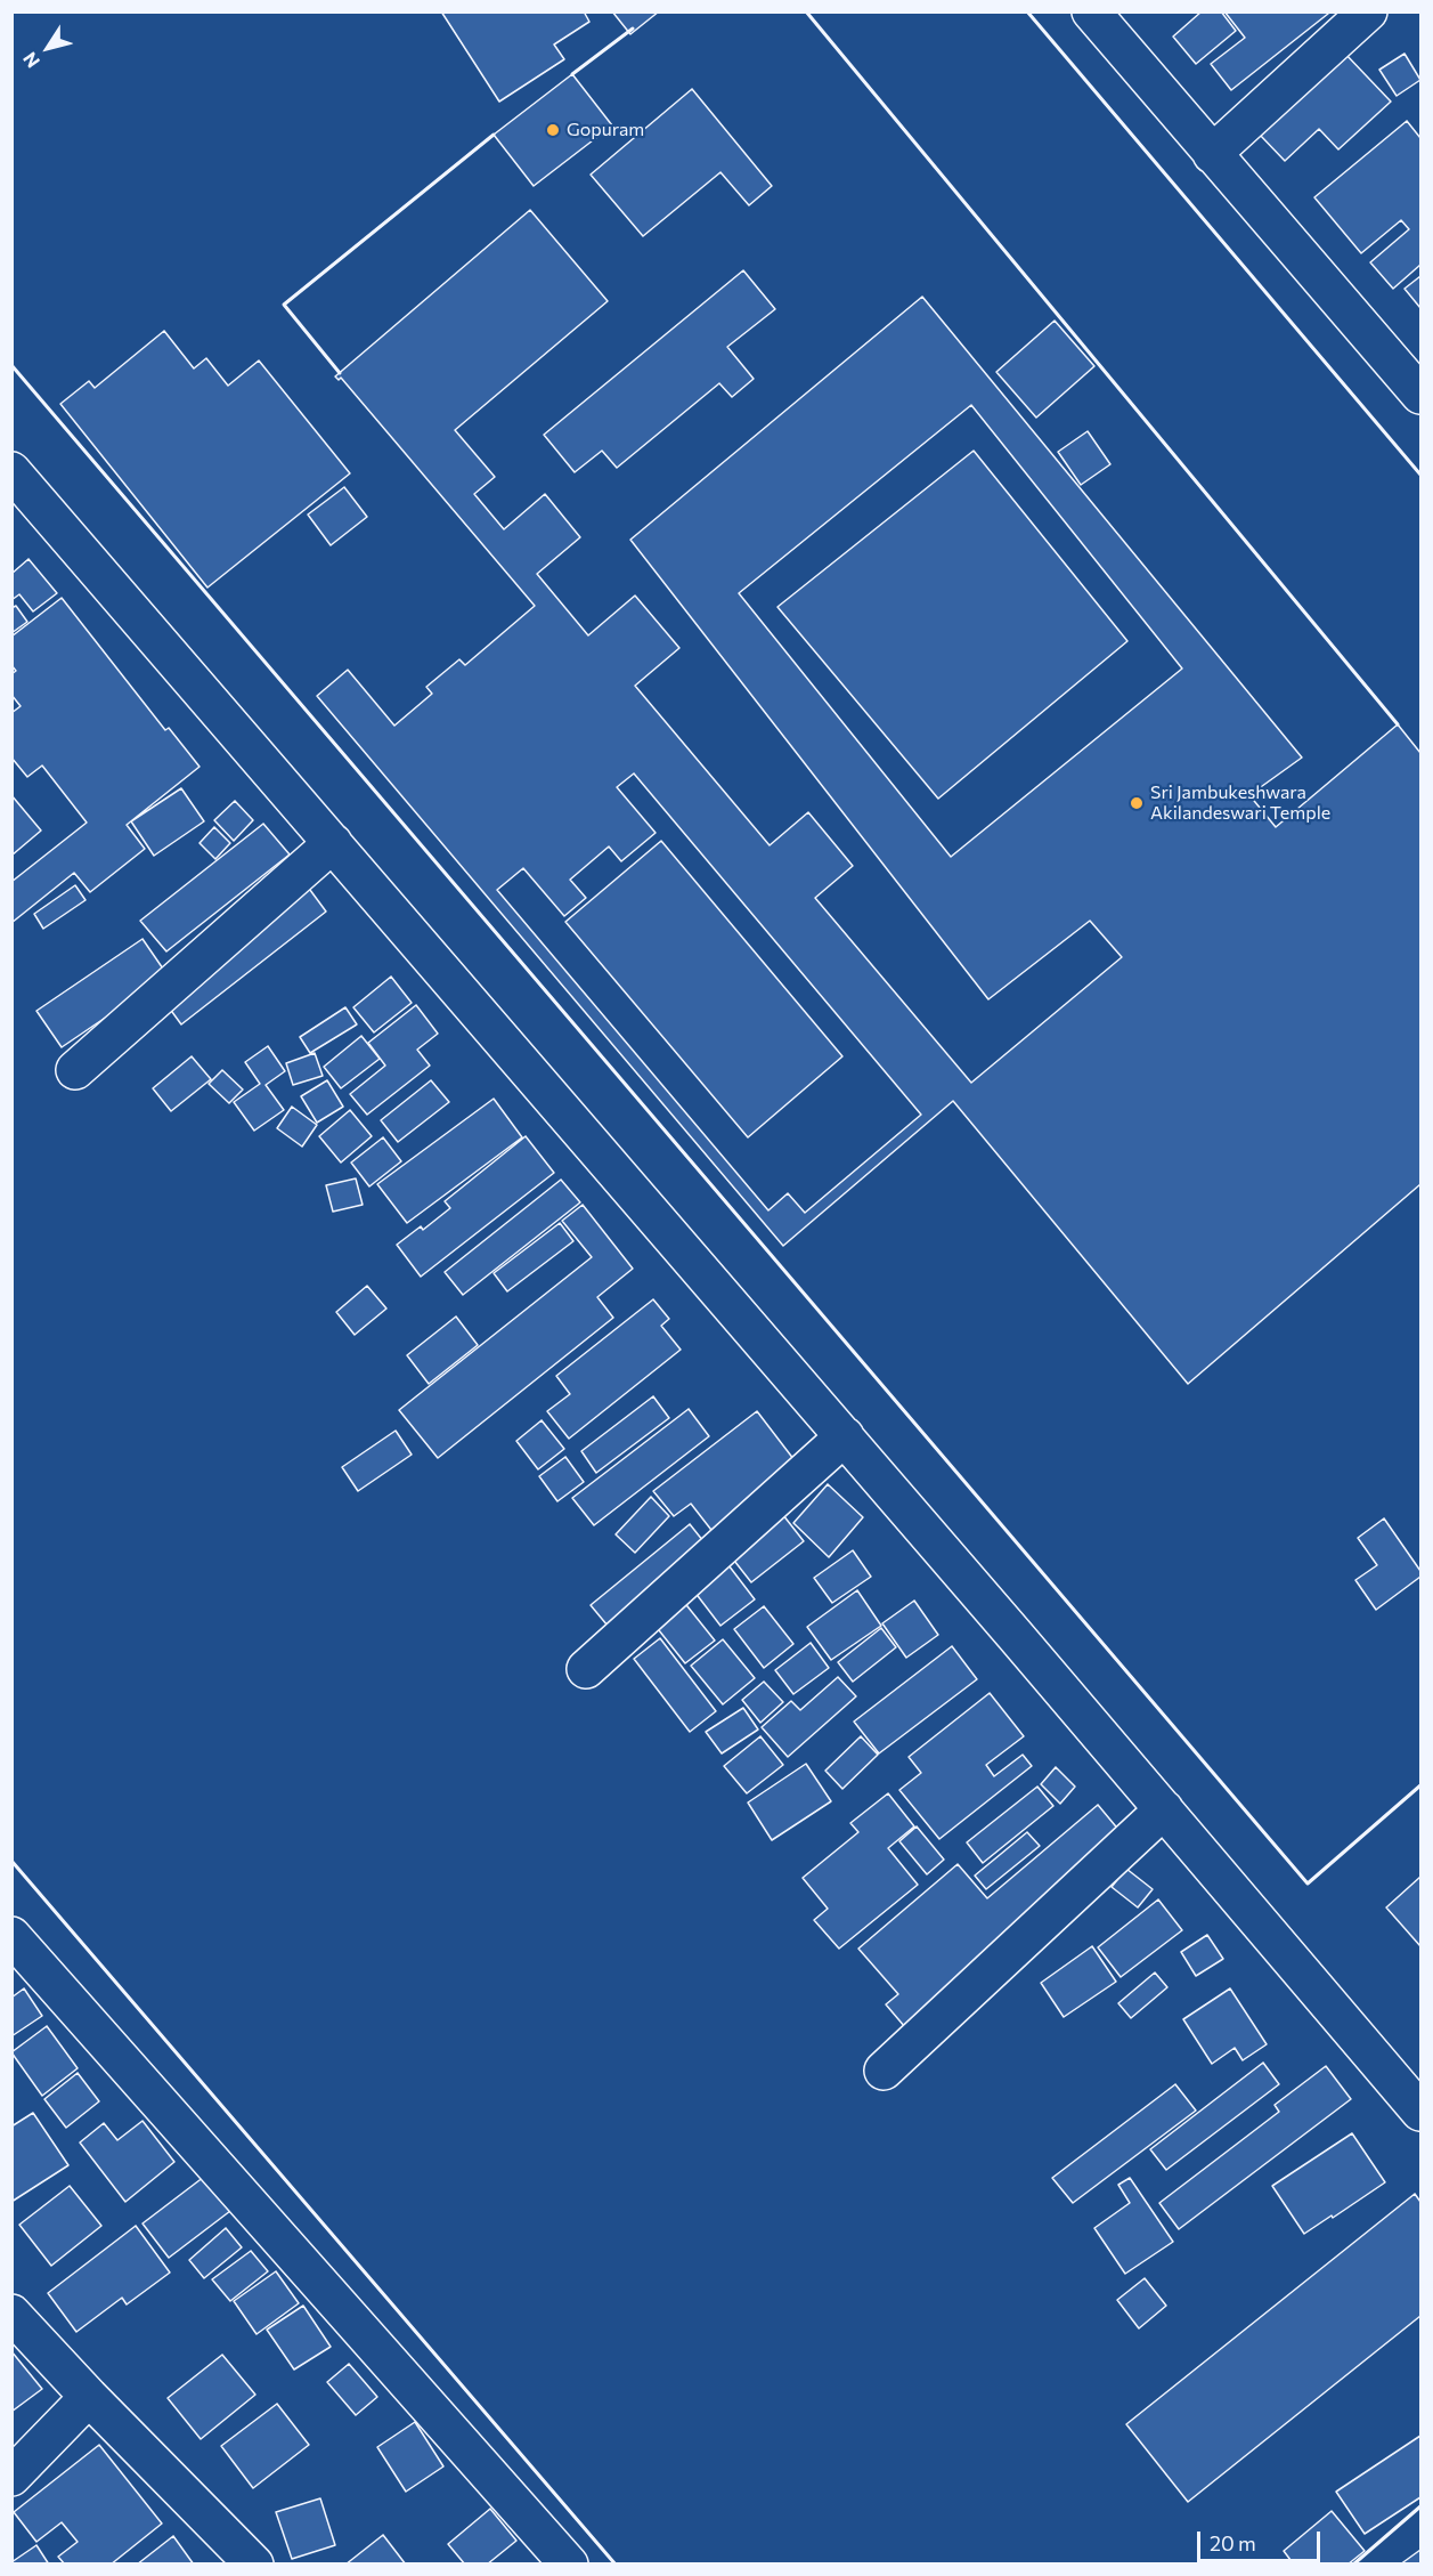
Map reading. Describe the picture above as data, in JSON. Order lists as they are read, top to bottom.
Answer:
{
  "places": ["Gopuram", "Sri Jambukeshwara Akilandeswari Temple"],
  "scale_bar": "20 m",
  "north": "bottom left"
}
